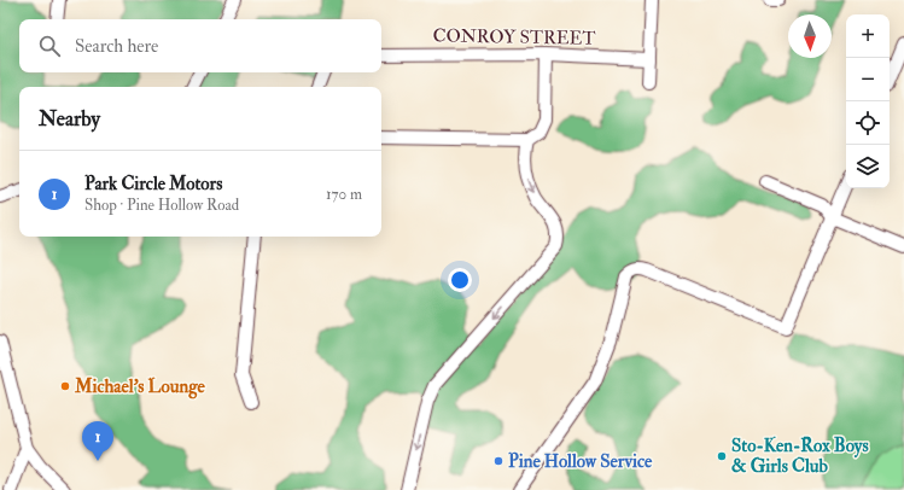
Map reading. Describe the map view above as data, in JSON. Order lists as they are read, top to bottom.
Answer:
{
  "streets": {
    "street": ["CONROY STREET"]
  },
  "places": ["Michael's Lounge", "Sto-Ken-Rox Boys & Girls Club", "Pine Hollow Service"],
  "north": "bottom",
  "page": {
    "map_buttons": ["+", "−"],
    "search": "Search here",
    "heading": "Nearby",
    "list": [
      {
        "mark": "1",
        "name": "Park Circle Motors",
        "note": "Shop · Pine Hollow Road",
        "value": "170 m"
      }
    ],
    "pins": "1"
  }
}
